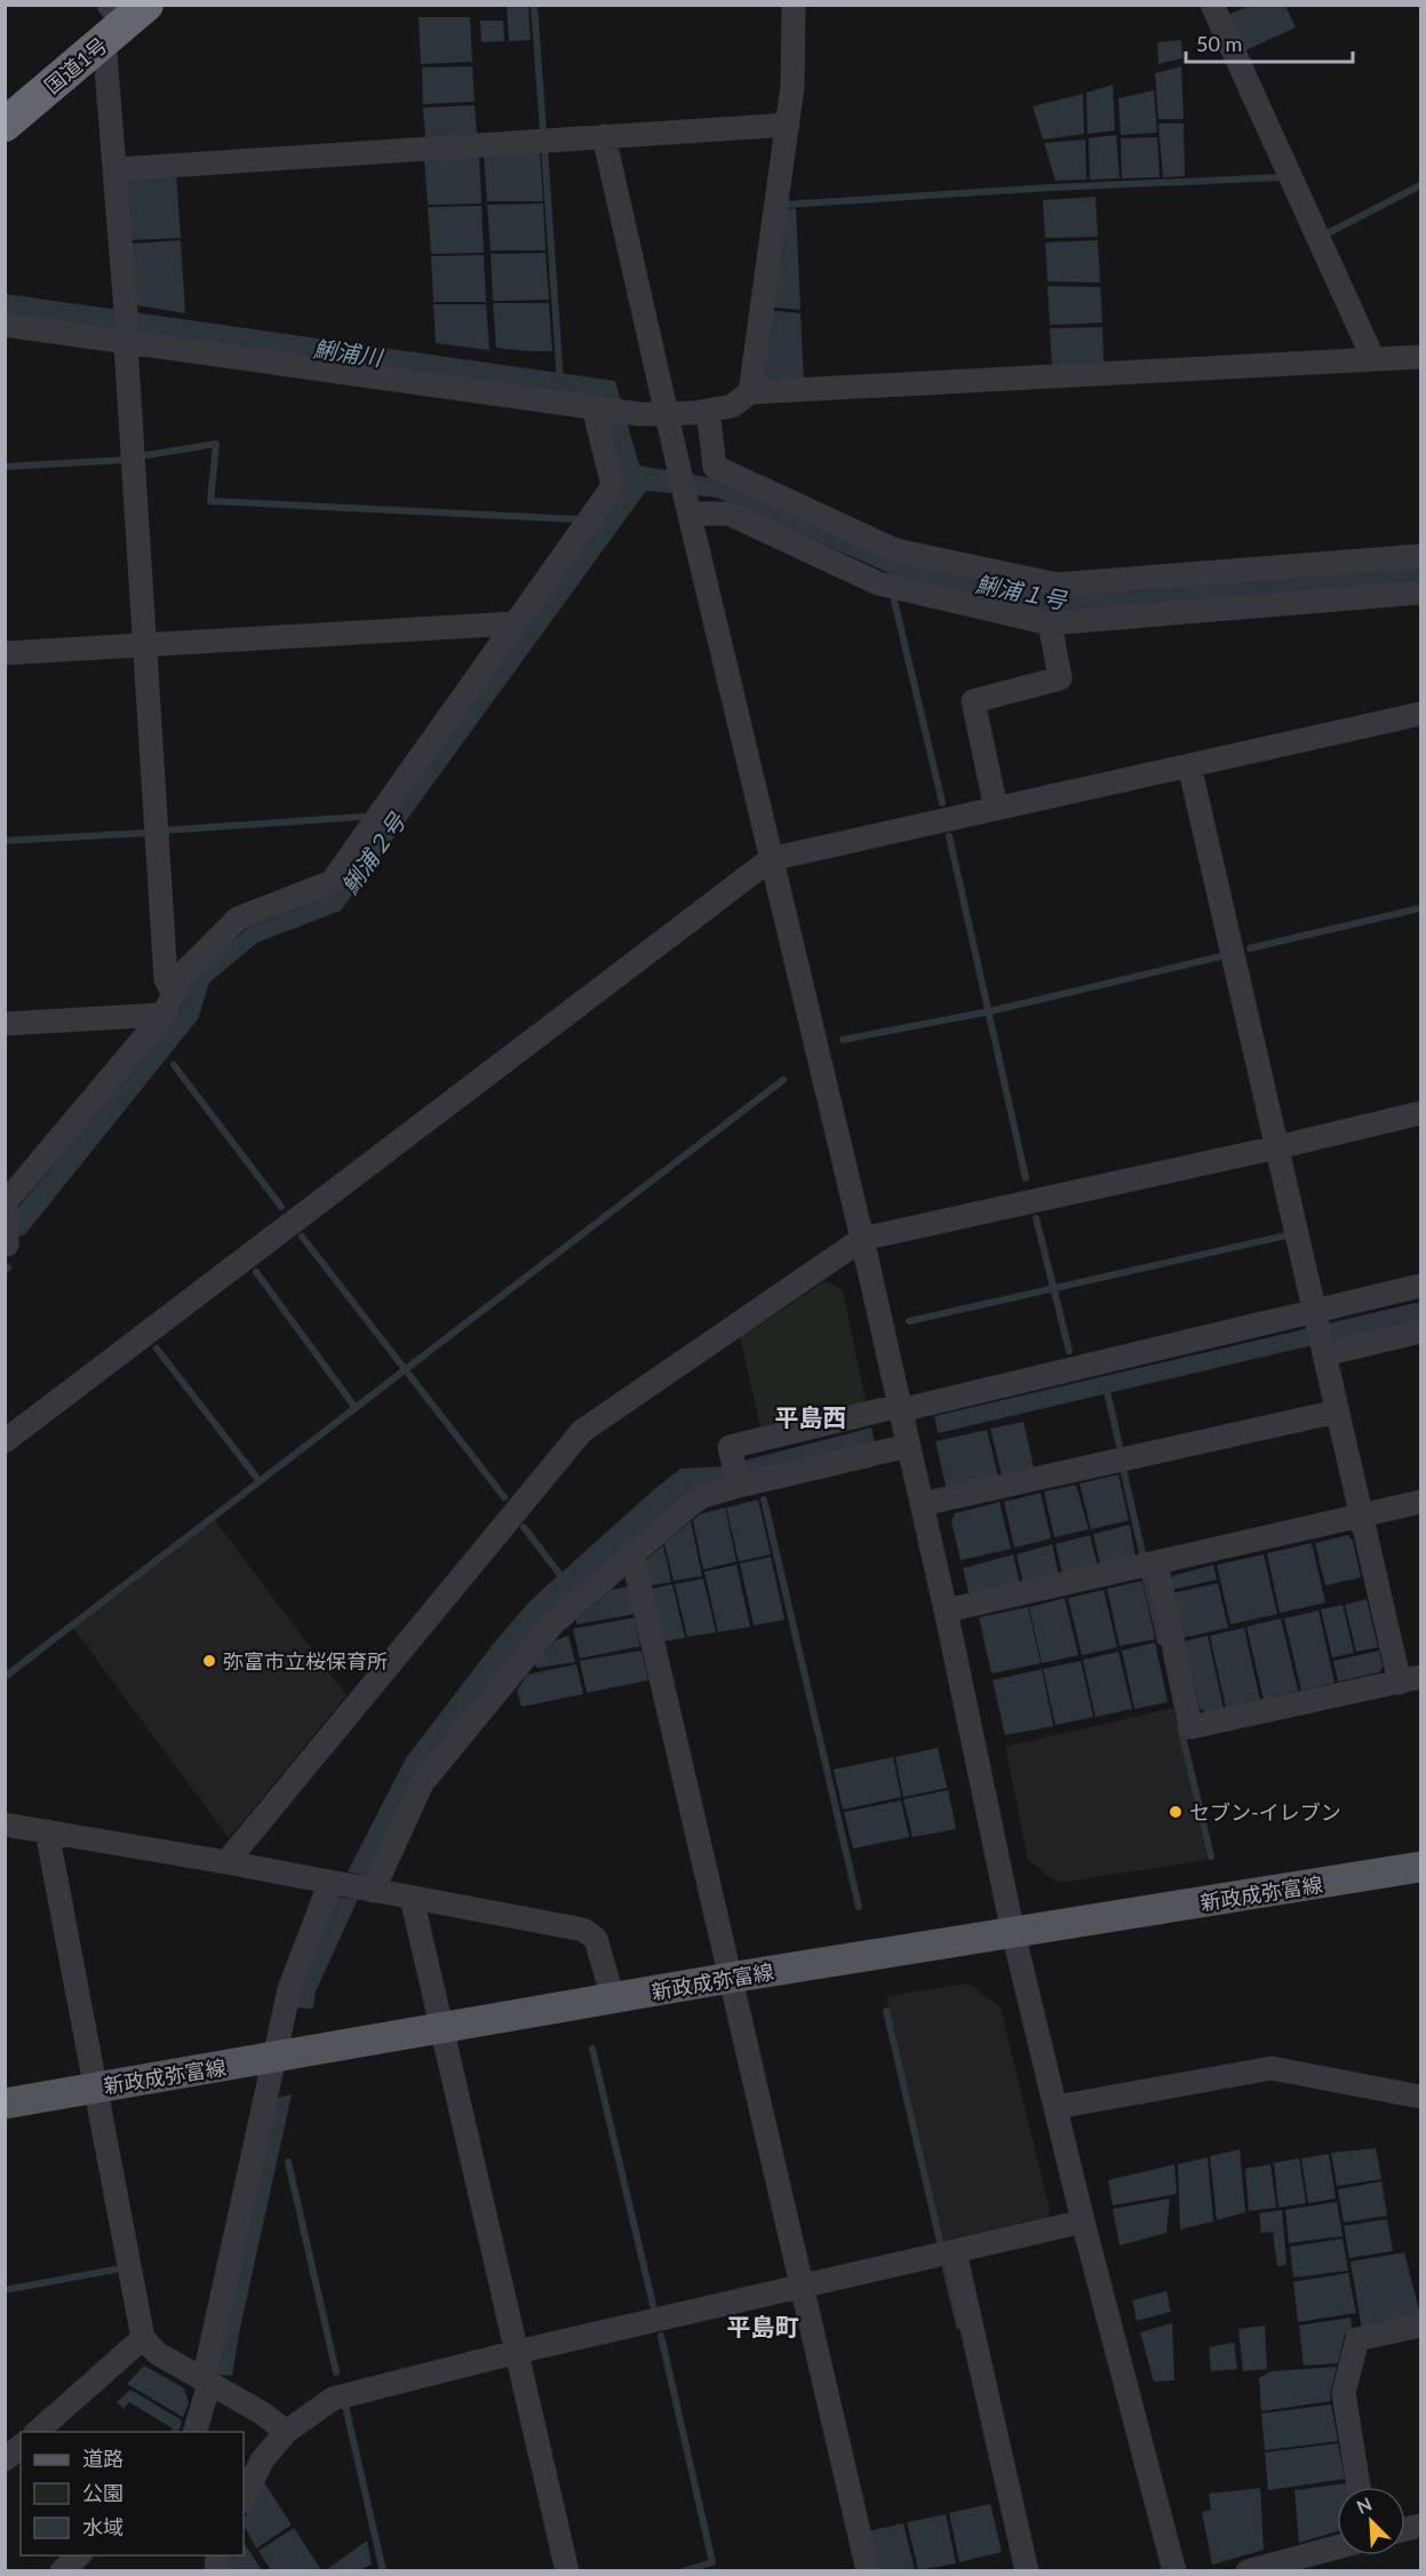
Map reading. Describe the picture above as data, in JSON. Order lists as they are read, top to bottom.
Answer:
{
  "streets": {
    "highway": ["国道1号"],
    "main road": ["新政成弥富線"]
  },
  "districts": ["平島西", "平島町"],
  "water": ["鯏浦川", "鯏浦１号", "鯏浦２号"],
  "places": ["弥富市立桜保育所", "セブン-イレブン"],
  "legend": ["道路", "公園", "水域"],
  "scale_bar": "50 m",
  "north": "top left"
}
